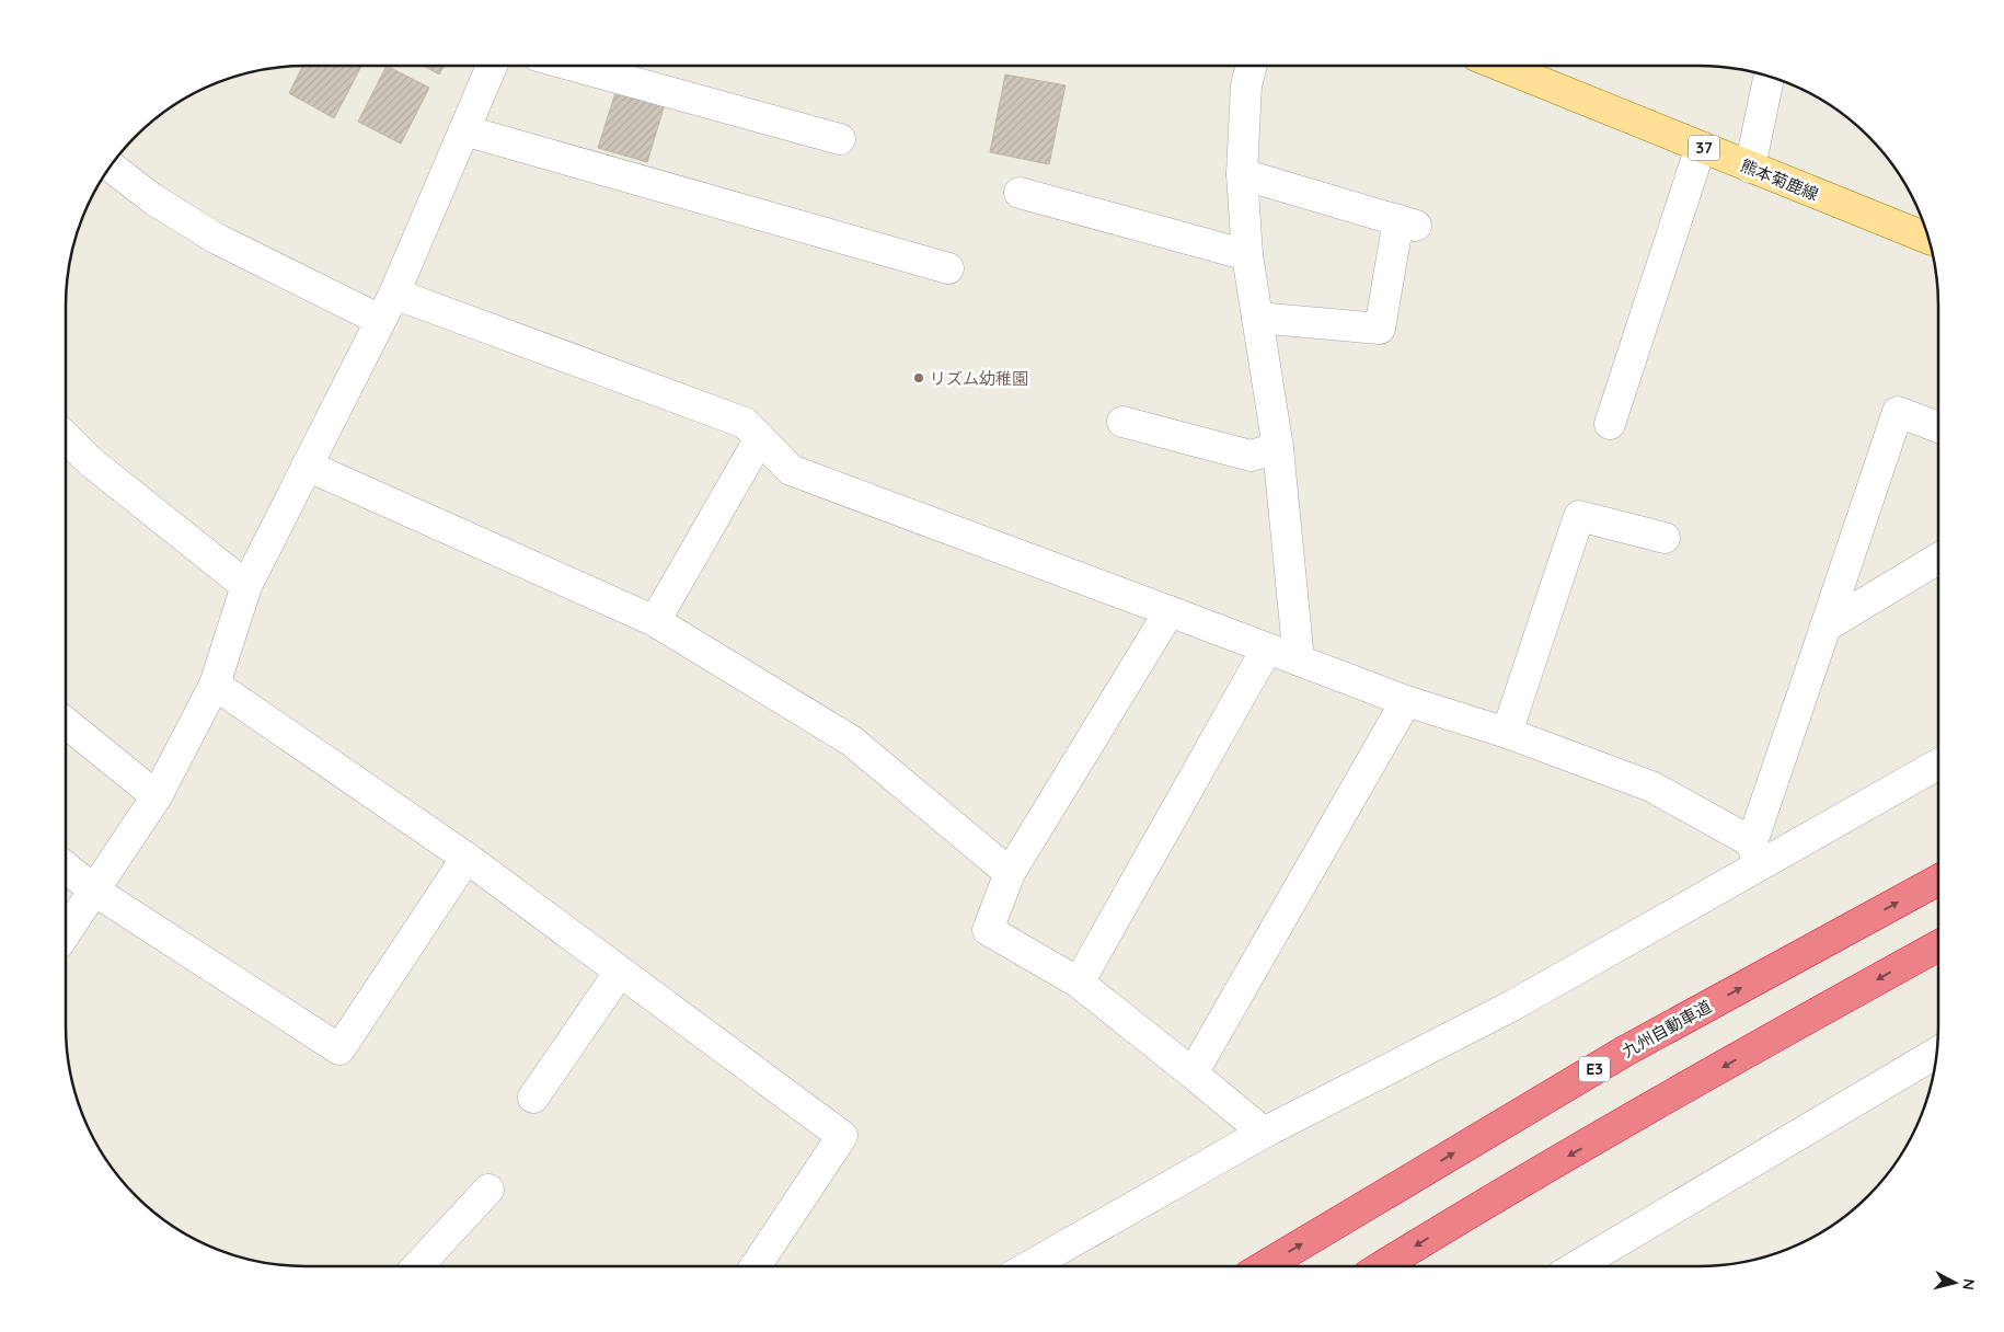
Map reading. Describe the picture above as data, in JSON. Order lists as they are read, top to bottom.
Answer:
{
  "streets": {
    "highway": ["九州自動車道", "E3"],
    "main road": ["37", "熊本菊鹿線"]
  },
  "places": ["リズム幼稚園"],
  "north": "right"
}
